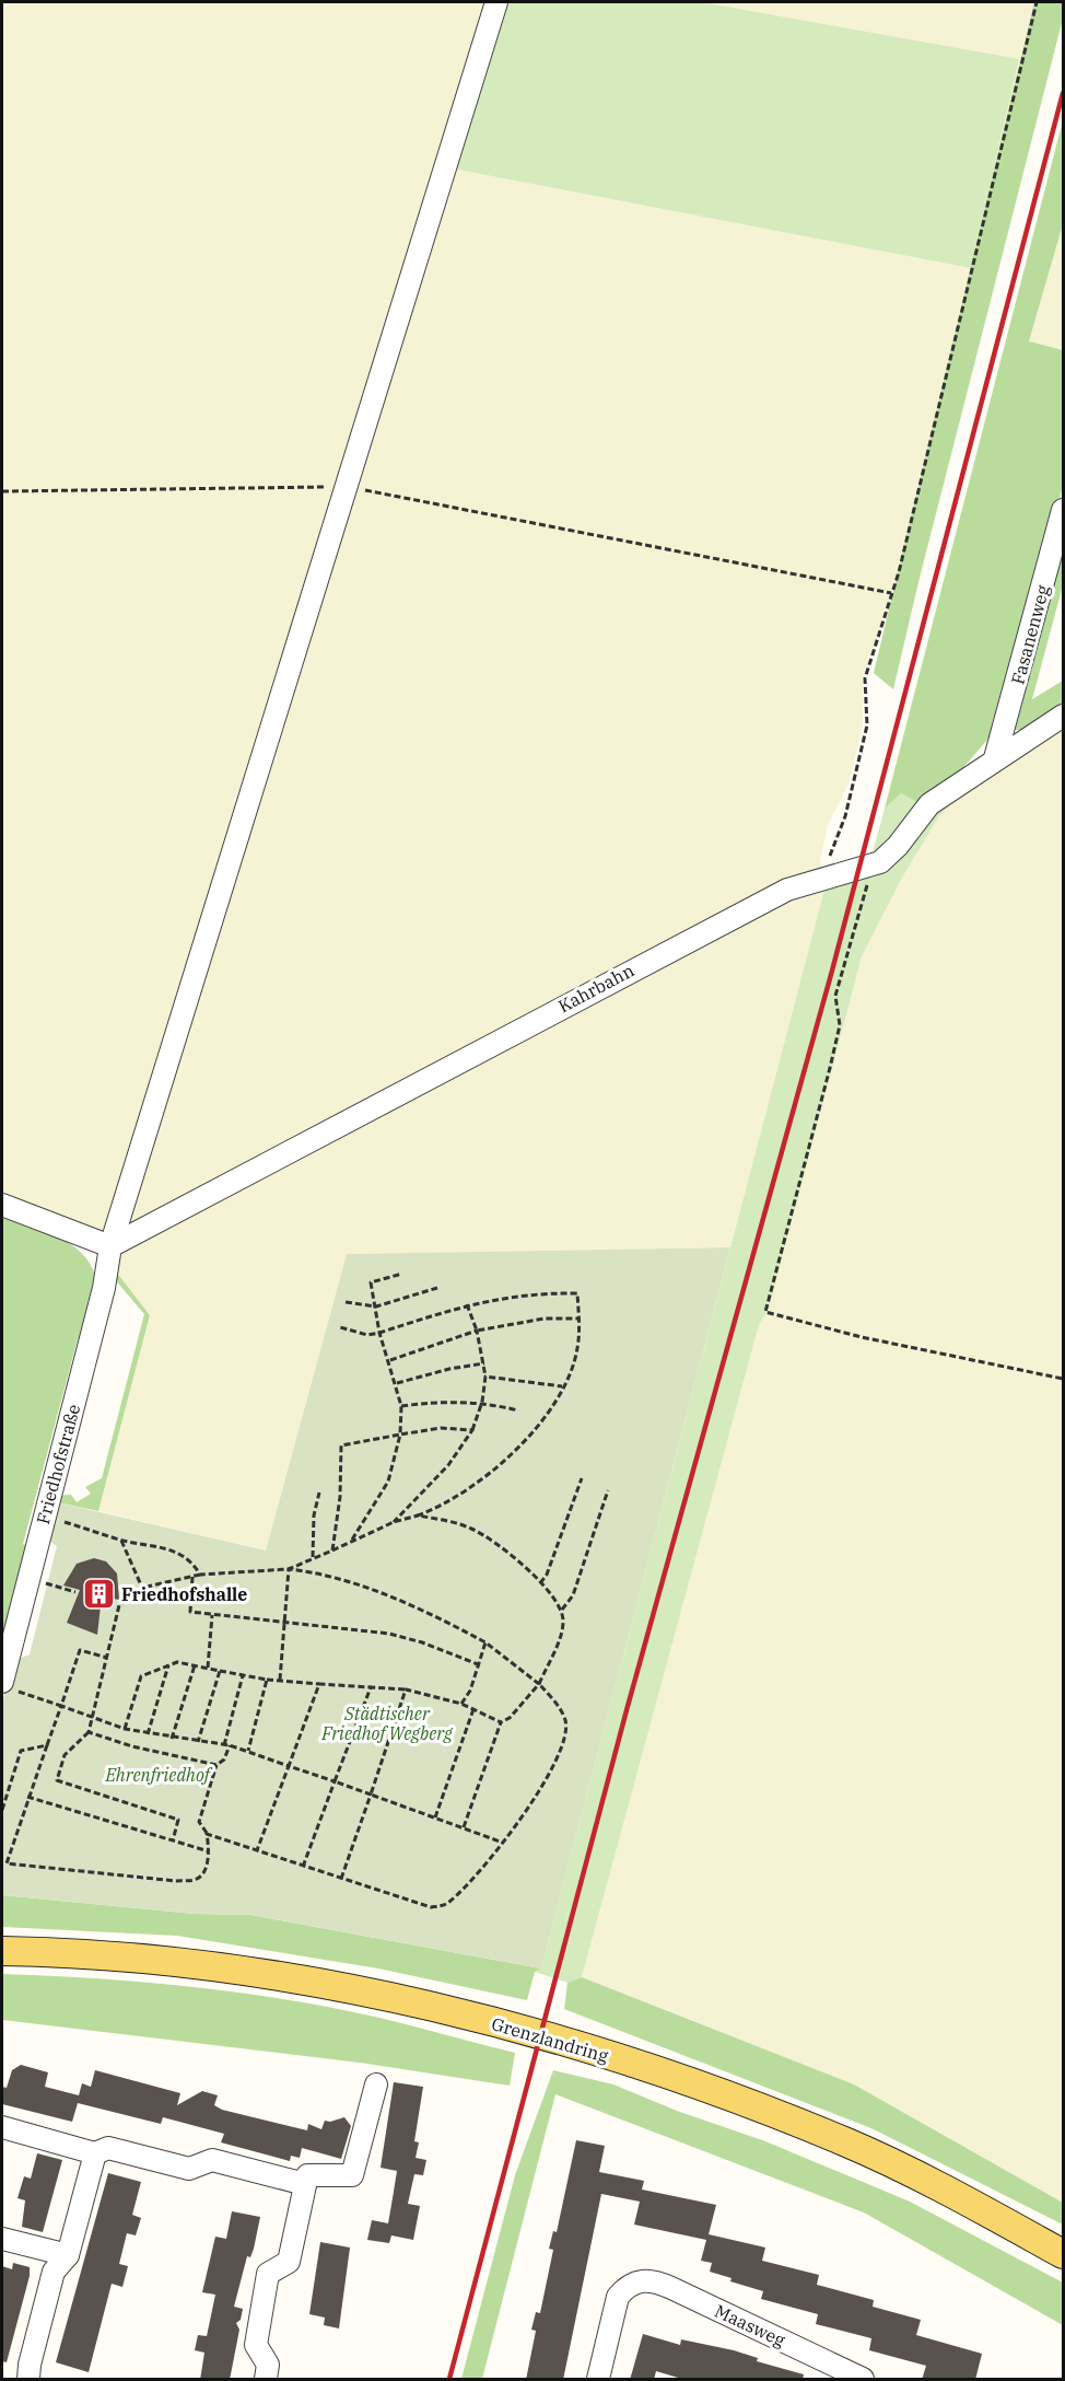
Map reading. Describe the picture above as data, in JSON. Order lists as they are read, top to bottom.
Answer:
{
  "streets": {
    "main road": ["Grenzlandring"],
    "street": [
      "Fasanenweg",
      "Kahrbahn",
      "Friedhofstraße",
      "Maasweg"
    ]
  },
  "crossings": [
    ["Fasanenweg", "Kahrbahn"],
    ["Kahrbahn", "Friedhofstraße"]
  ],
  "parks": ["Städtischer Friedhof Wegberg", "Ehrenfriedhof"],
  "places": {
    "building": ["Friedhofshalle"]
  }
}
